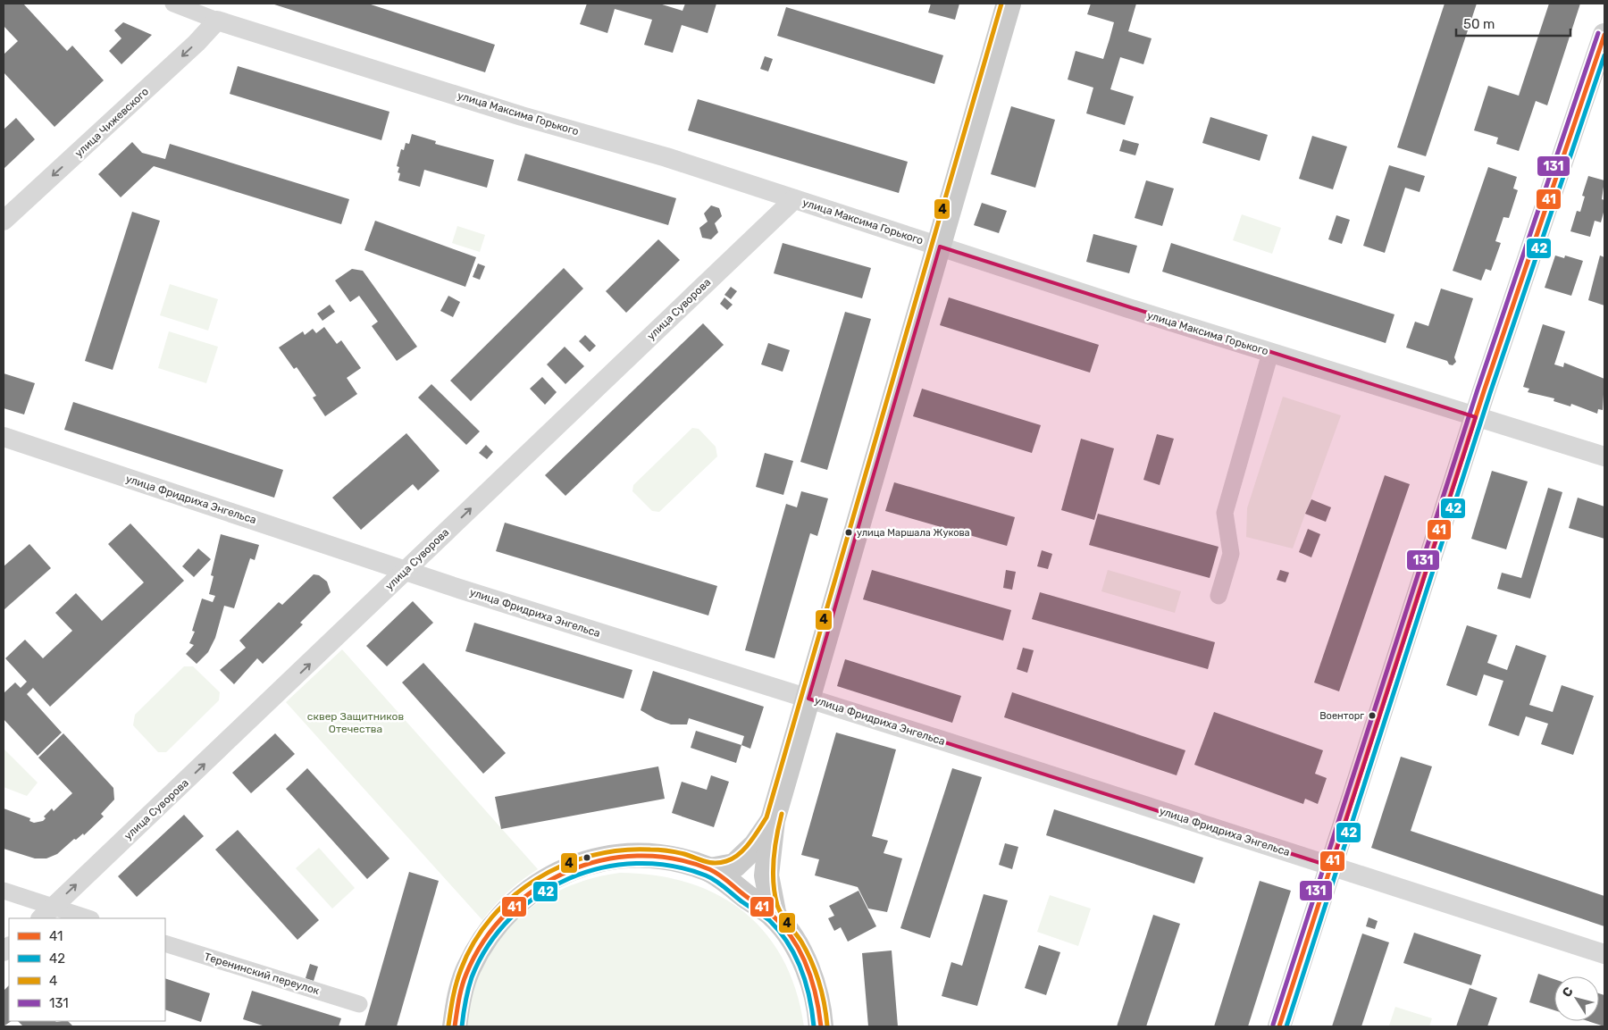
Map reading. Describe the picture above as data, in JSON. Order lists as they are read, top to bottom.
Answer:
{
  "streets": {
    "street": [
      "улица Максима Горького",
      "улица Чижевского",
      "улица Суворова",
      "улица Фридриха Энгельса",
      "Теренинский переулок"
    ]
  },
  "crossings": [
    ["улица Максима Горького", "улица Чижевского"],
    ["улица Максима Горького", "улица Суворова"],
    ["улица Суворова", "улица Фридриха Энгельса"]
  ],
  "one_way": ["улица Чижевского", "улица Суворова"],
  "parks": ["сквер Защитников Отечества"],
  "places": ["улица Маршала Жукова", "Военторг"],
  "lines": [
    "transit line 4",
    "transit line 131",
    "transit line 41",
    "transit line 42"
  ],
  "legend": [
    "41",
    "42",
    "4",
    "131"
  ],
  "scale_bar": "50 m",
  "north": "top left"
}
